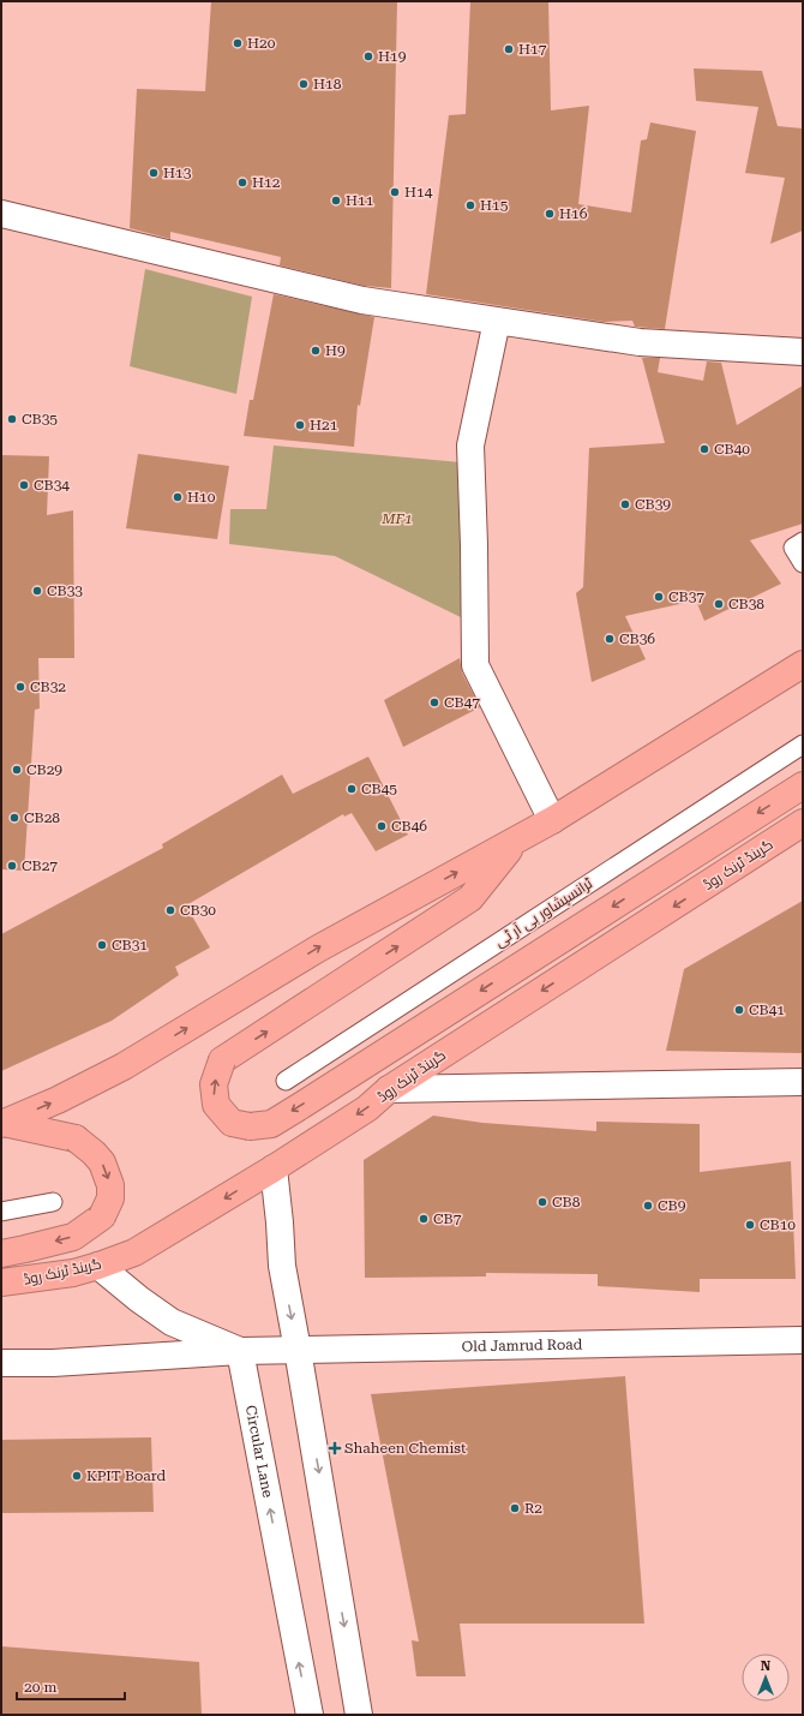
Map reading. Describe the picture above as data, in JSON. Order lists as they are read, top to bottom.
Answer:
{
  "streets": {
    "highway": ["گرینڈ ٹرنک روڈ"],
    "street": ["Old Jamrud Road", "Circular Lane"],
    "lane": ["ٹرانسپشاور بی آر ٹی"]
  },
  "crossings": [
    ["Old Jamrud Road", "Circular Lane"]
  ],
  "parks": ["MF1"],
  "places": {
    "other": [
      "H20",
      "H17",
      "H19",
      "H18",
      "H13",
      "H12",
      "H14",
      "H11",
      "H15",
      "H16",
      "H9",
      "CB35",
      "H21",
      "CB40",
      "CB34",
      "H10",
      "CB39",
      "CB33",
      "CB37",
      "CB38",
      "CB36",
      "CB32",
      "CB47",
      "CB29",
      "CB45",
      "CB28",
      "CB46",
      "CB27",
      "CB30",
      "CB31",
      "CB41",
      "CB8",
      "CB9",
      "CB7",
      "CB10",
      "KPIT Board",
      "R2"
    ],
    "health": ["Shaheen Chemist"]
  },
  "scale_bar": "20 m",
  "north": "top"
}
